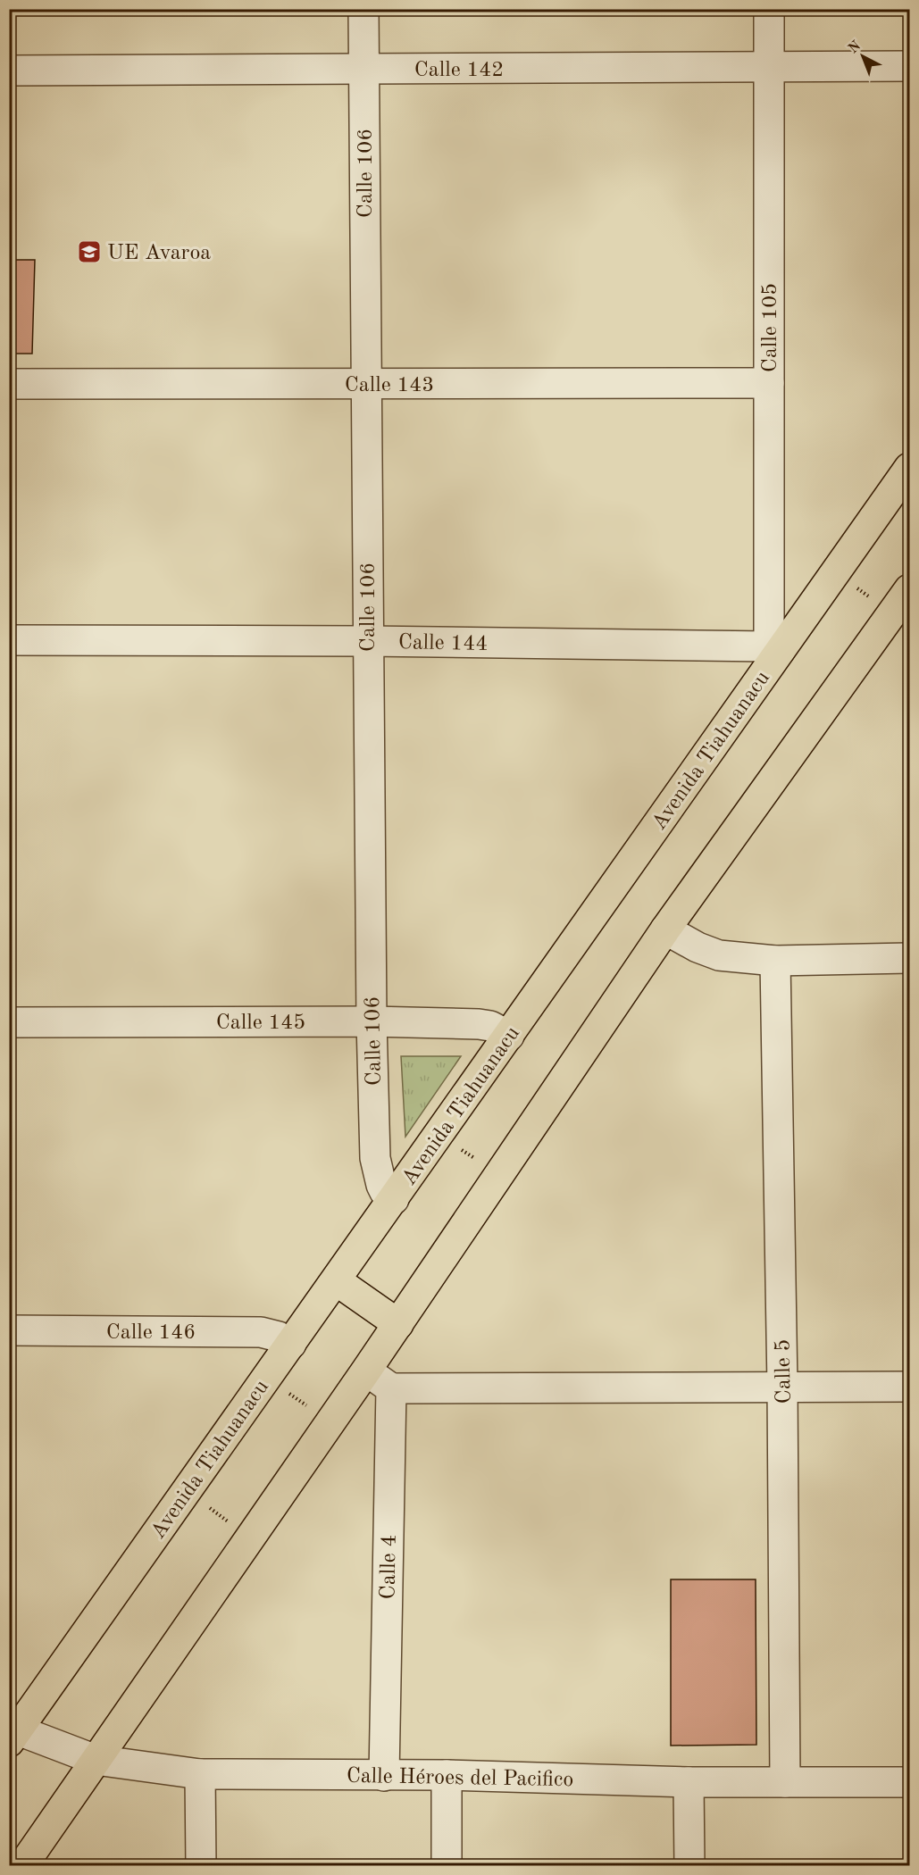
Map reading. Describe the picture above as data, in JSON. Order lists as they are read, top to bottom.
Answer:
{
  "streets": {
    "main road": ["Avenida Tiahuanacu"],
    "street": [
      "Calle 142",
      "Calle 106",
      "Calle 105",
      "Calle 143",
      "Calle 144",
      "Calle 145",
      "Calle 146",
      "Calle 5",
      "Calle 4",
      "Calle Héroes del Pacifico"
    ]
  },
  "crossings": [
    ["Calle 142", "Calle 106"],
    ["Calle 142", "Calle 105"],
    ["Calle 106", "Calle 143"],
    ["Calle 106", "Calle 144"],
    ["Calle 106", "Avenida Tiahuanacu"],
    ["Calle 106", "Calle 145"],
    ["Calle 105", "Calle 143"],
    ["Calle 105", "Calle 144"],
    ["Calle 105", "Avenida Tiahuanacu"],
    ["Calle 144", "Avenida Tiahuanacu"],
    ["Avenida Tiahuanacu", "Calle 145"],
    ["Avenida Tiahuanacu", "Calle 146"],
    ["Avenida Tiahuanacu", "Calle Héroes del Pacifico"],
    ["Calle 5", "Calle Héroes del Pacifico"],
    ["Calle 4", "Calle Héroes del Pacifico"]
  ],
  "places": {
    "school or university": ["UE Avaroa"]
  },
  "north": "top left"
}
